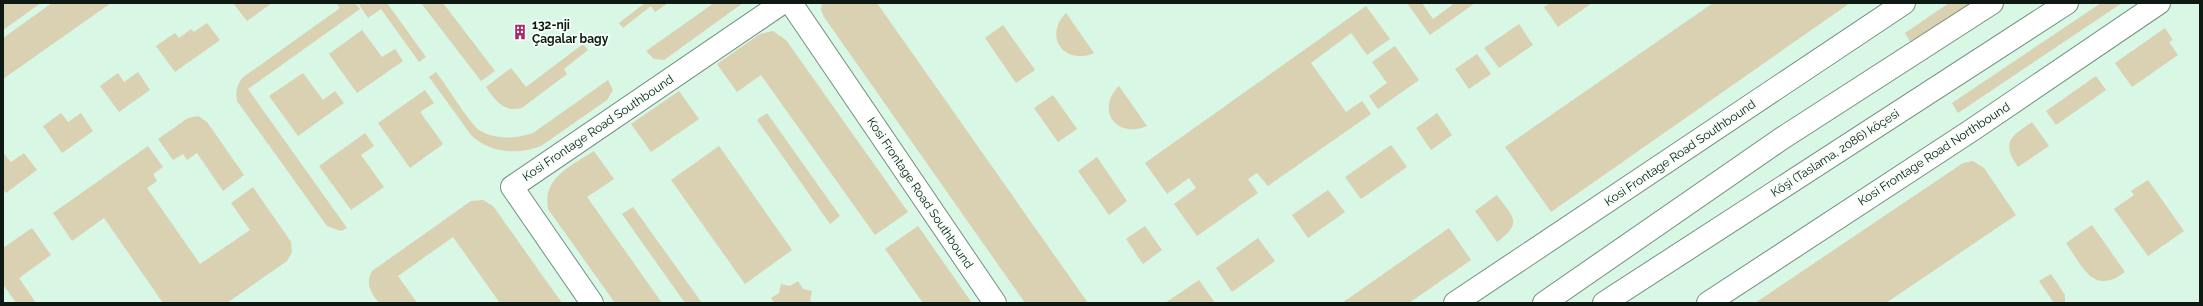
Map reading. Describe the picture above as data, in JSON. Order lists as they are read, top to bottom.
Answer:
{
  "streets": {
    "street": ["Kosi Frontage Road Southbound", "Köşi (Taslama, 2086) köçesi", "Kosi Frontage Road Northbound"]
  },
  "places": {
    "building": ["132-nji Çagalar bagy"]
  }
}
